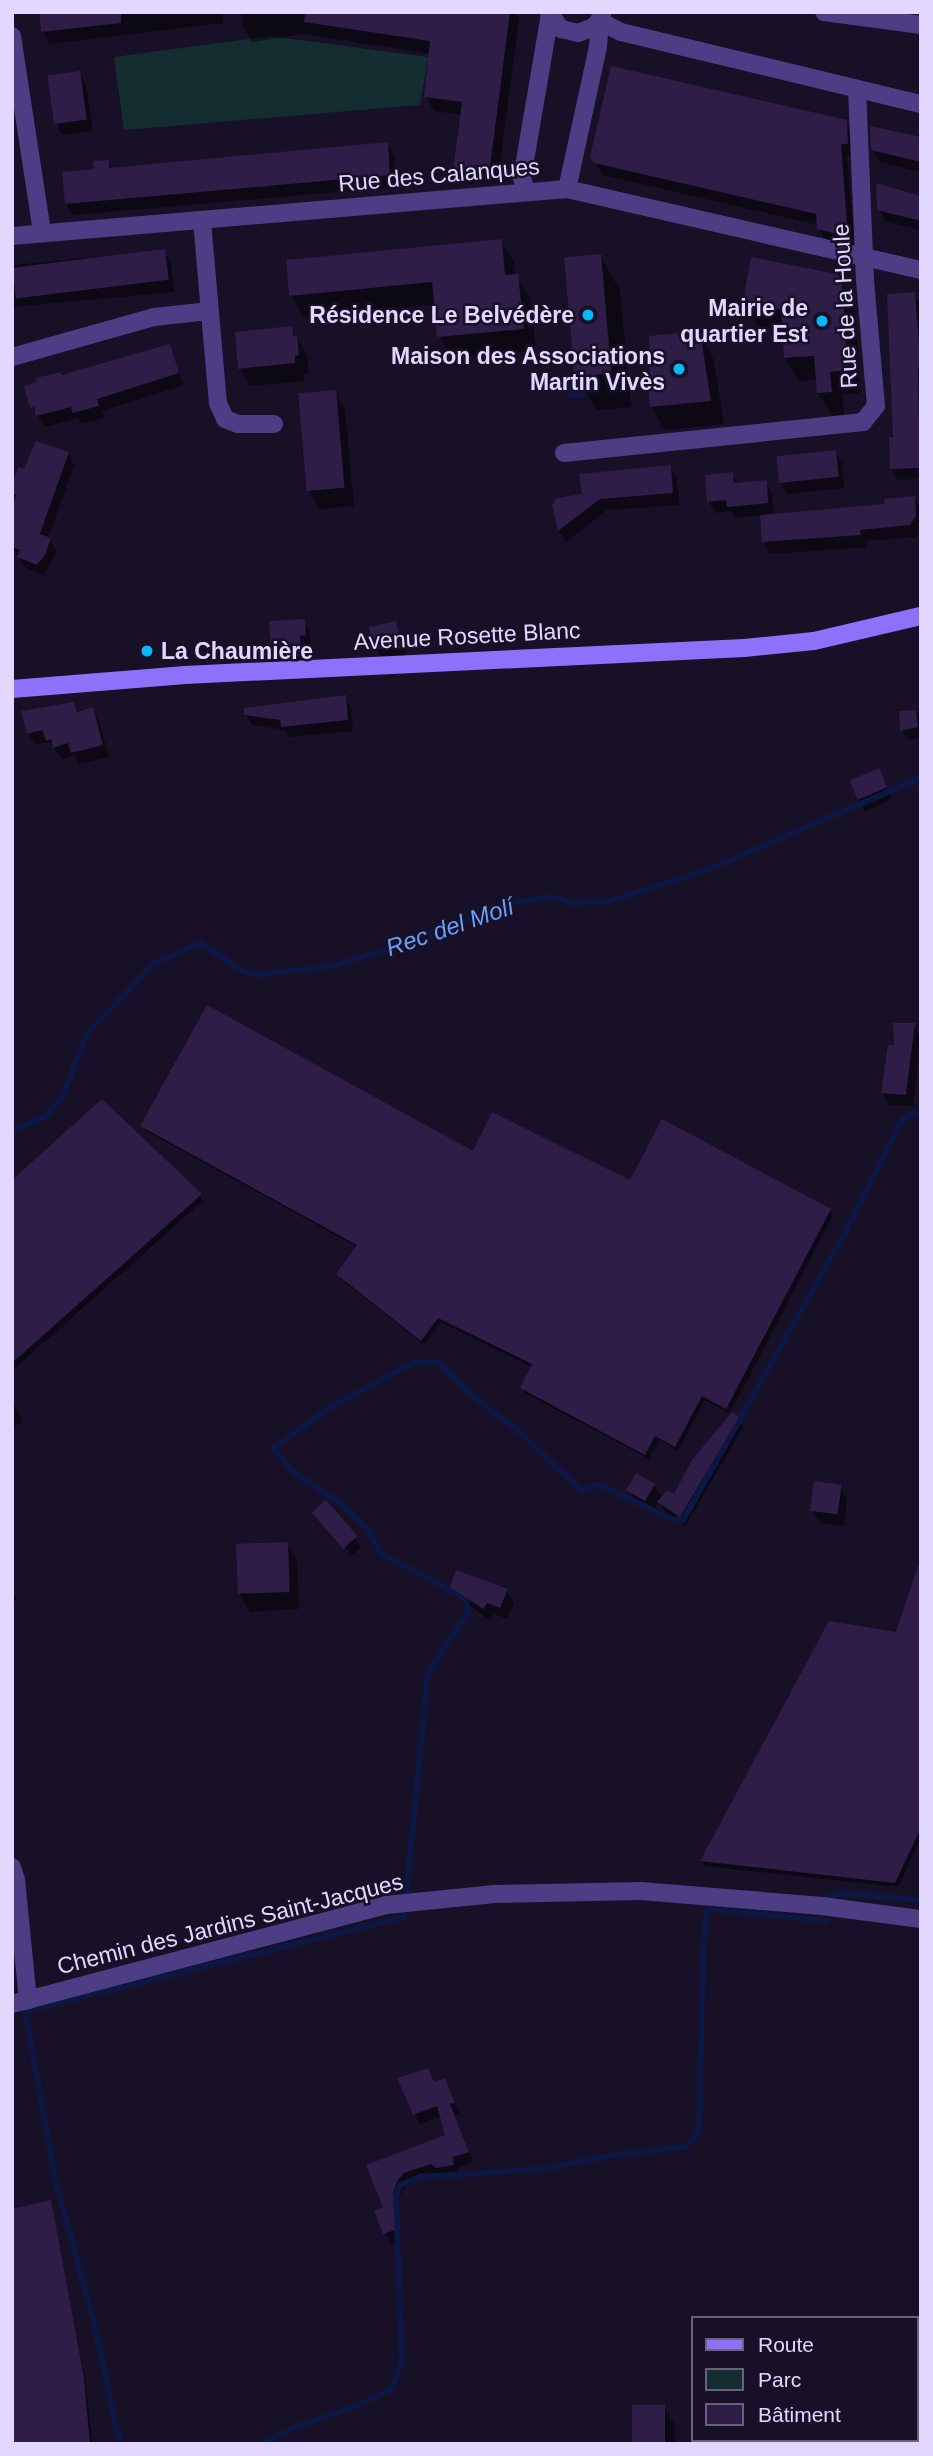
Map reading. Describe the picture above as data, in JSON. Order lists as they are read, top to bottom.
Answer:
{
  "streets": {
    "main road": ["Avenue Rosette Blanc"],
    "street": ["Rue des Calanques", "Rue de la Houle", "Chemin des Jardins Saint-Jacques"]
  },
  "crossings": [
    ["Rue des Calanques", "Rue de la Houle"]
  ],
  "water": ["Rec del Molí"],
  "places": [
    "Résidence Le Belvédère",
    "Mairie de quartier Est",
    "Maison des Associations Martin Vivès",
    "La Chaumière"
  ],
  "legend": ["Route", "Parc", "Bâtiment"]
}
